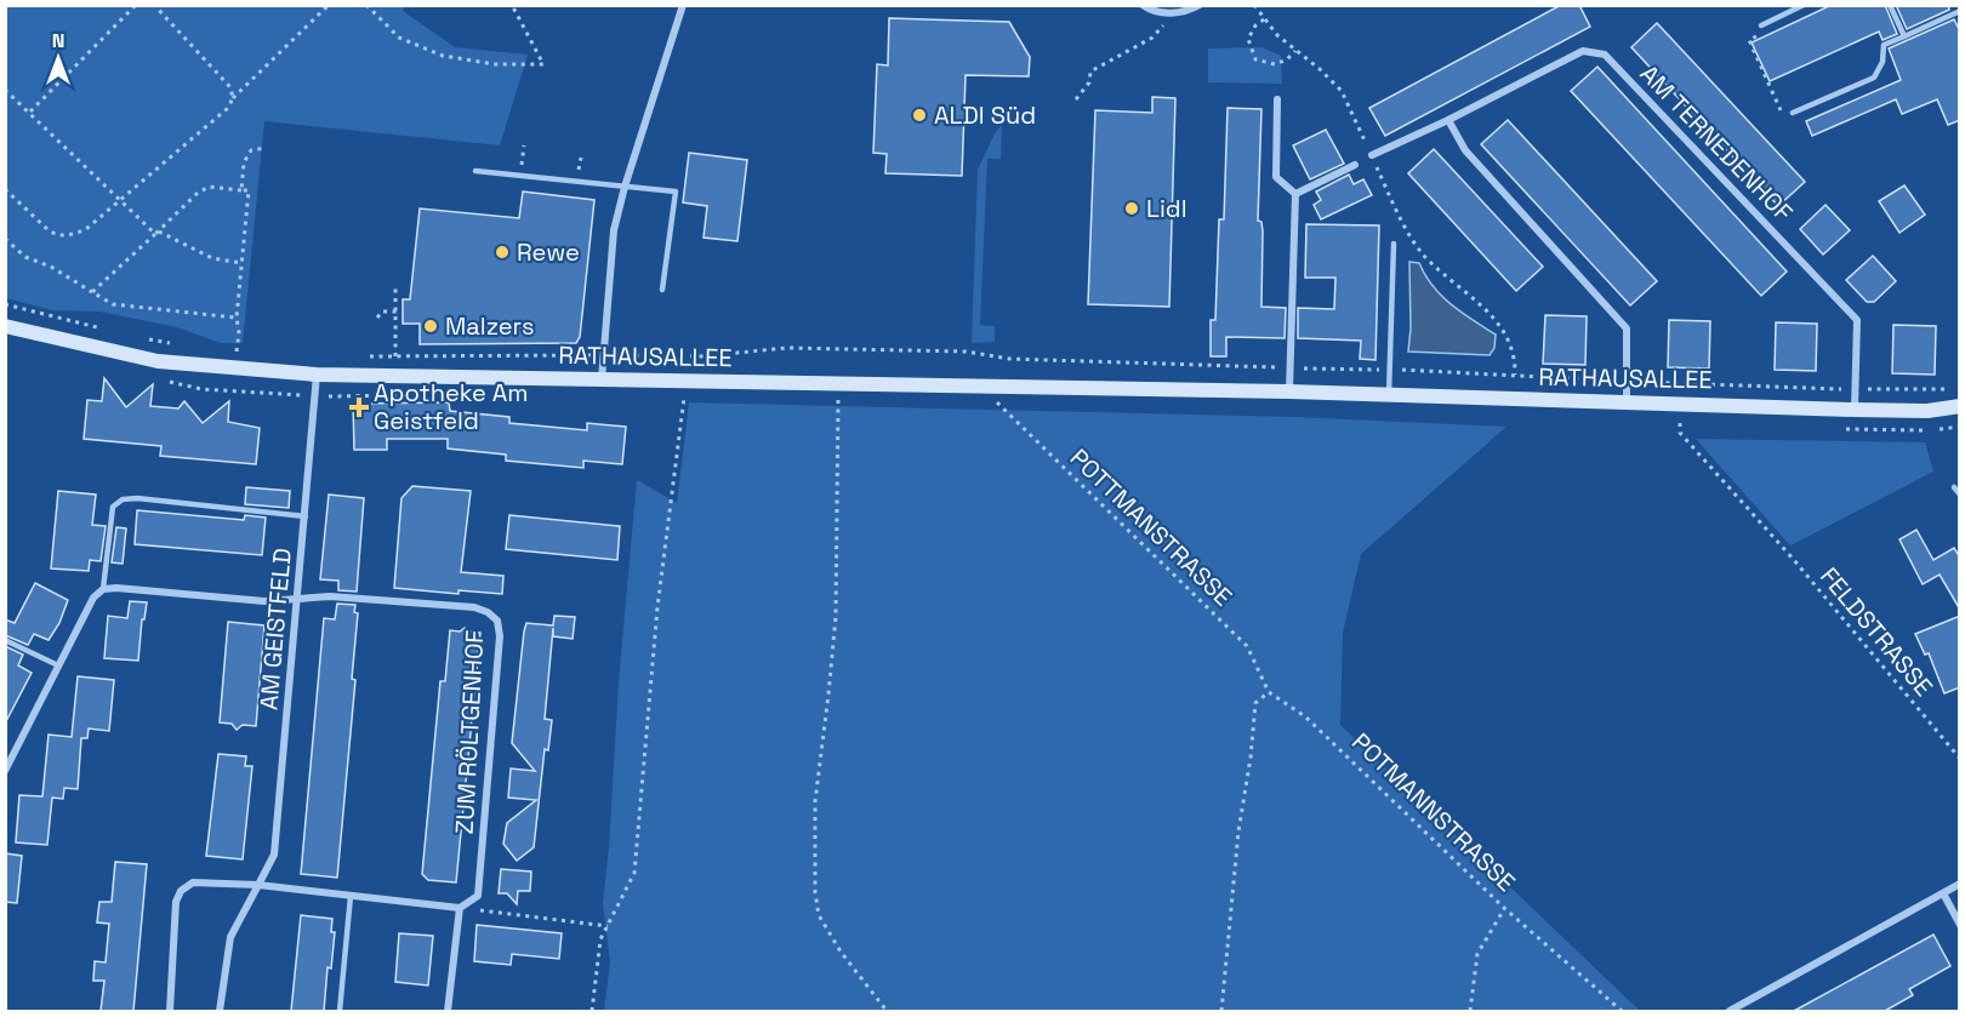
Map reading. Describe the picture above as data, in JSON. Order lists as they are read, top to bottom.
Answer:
{
  "streets": {
    "main road": ["RATHAUSALLEE"],
    "street": ["AM TERNEDENHOF", "AM GEISTFELD", "ZUM RÖLTGENHOF"],
    "path": ["POTTMANSTRASSE", "FELDSTRASSE", "POTMANNSTRASSE"]
  },
  "crossings": [
    ["AM TERNEDENHOF", "RATHAUSALLEE"],
    ["RATHAUSALLEE", "AM GEISTFELD"],
    ["POTTMANSTRASSE", "POTMANNSTRASSE"],
    ["AM GEISTFELD", "ZUM RÖLTGENHOF"]
  ],
  "places": {
    "other": [
      "ALDI Süd",
      "Lidl",
      "Rewe",
      "Malzers"
    ],
    "health": ["Apotheke Am Geistfeld"]
  },
  "north": "top"
}
